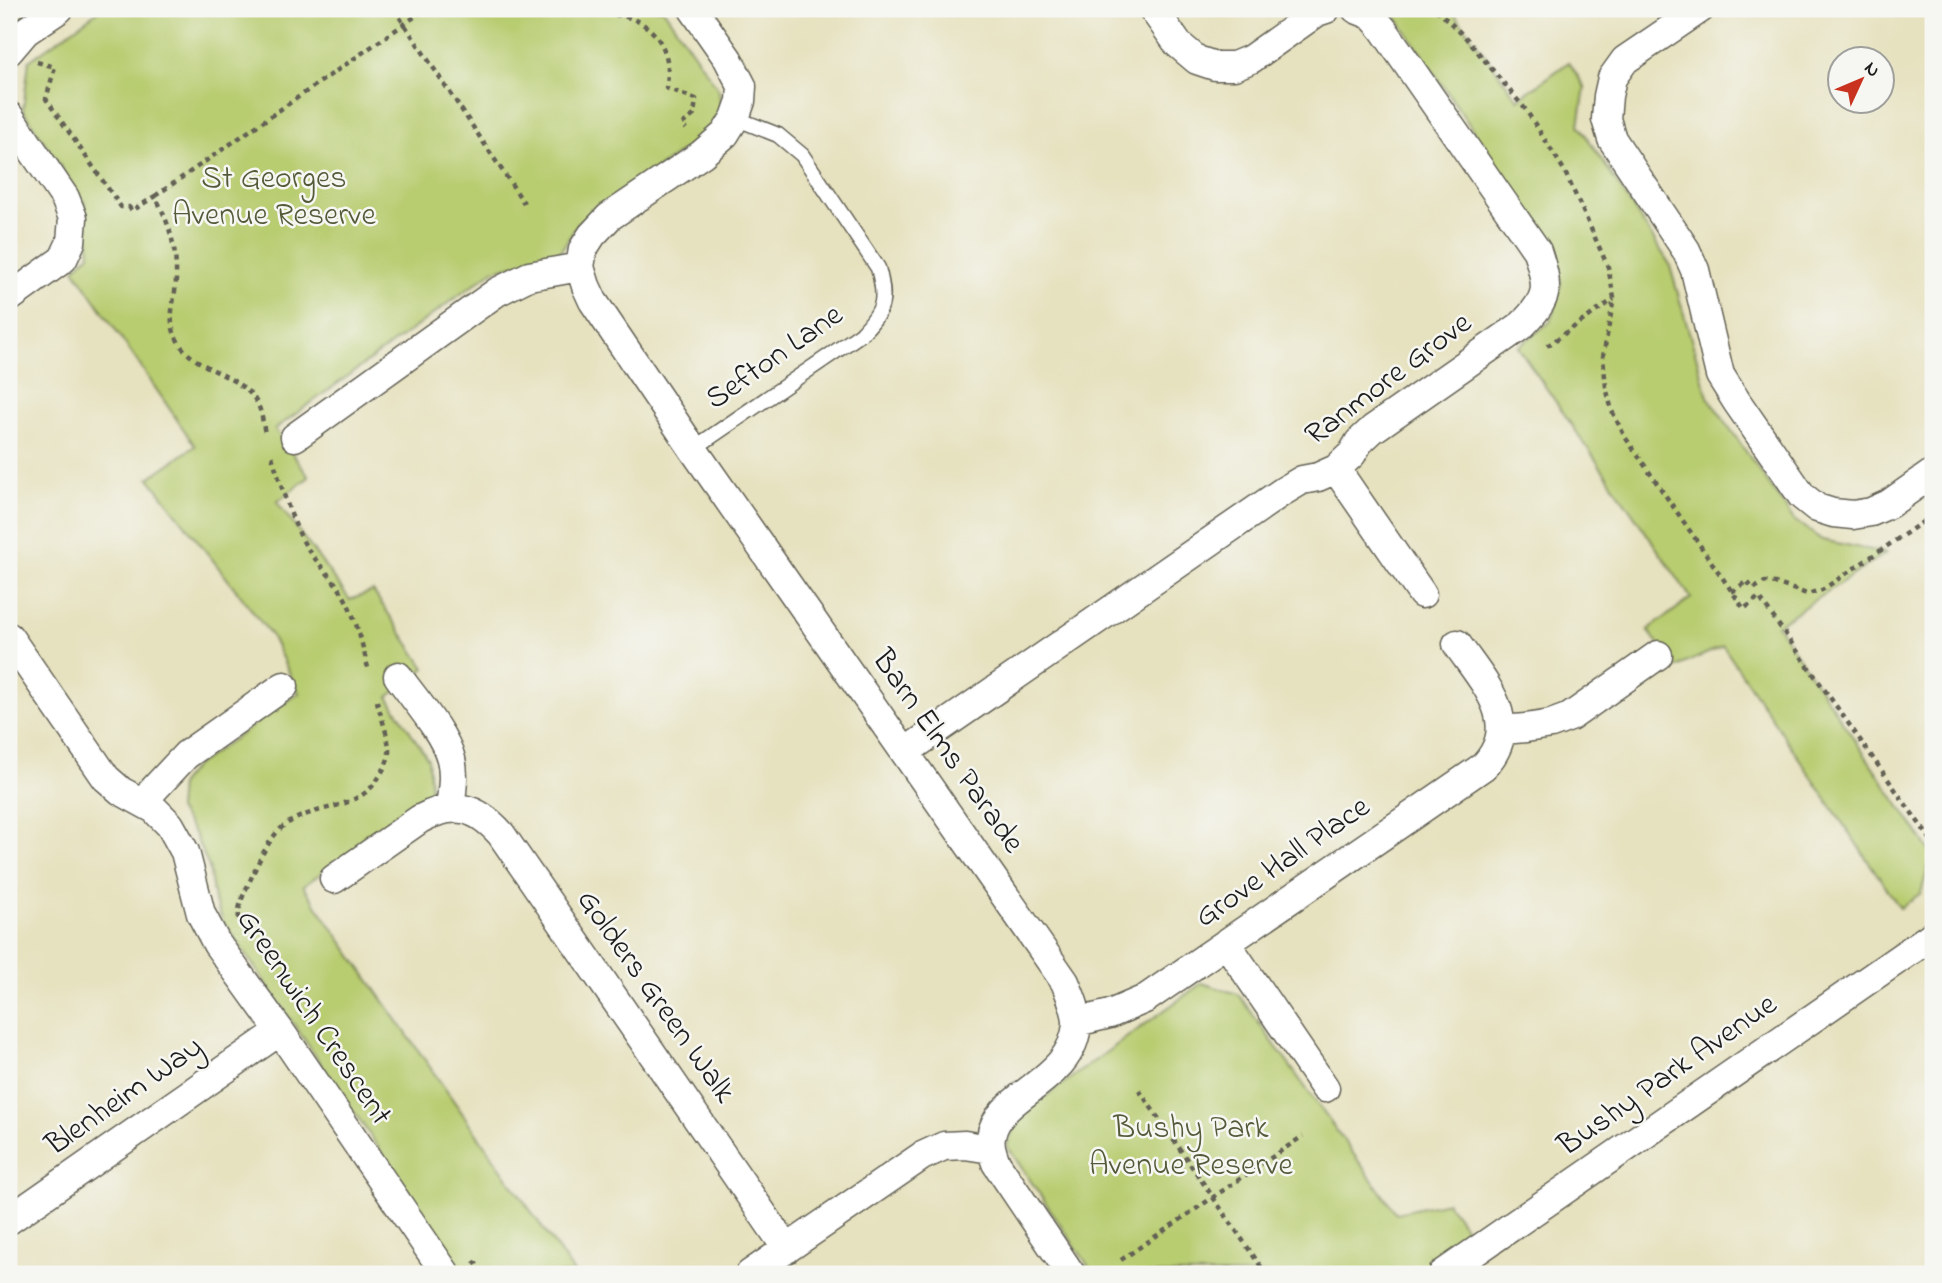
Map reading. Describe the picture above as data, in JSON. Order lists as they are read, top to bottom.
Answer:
{
  "streets": {
    "street": [
      "Ranmore Grove",
      "Barn Elms Parade",
      "Grove Hall Place",
      "Golders Green Walk",
      "Greenwich Crescent",
      "Bushy Park Avenue",
      "Blenheim Way"
    ],
    "lane": ["Sefton Lane"]
  },
  "crossings": [
    ["Sefton Lane", "Barn Elms Parade"],
    ["Ranmore Grove", "Barn Elms Parade"],
    ["Barn Elms Parade", "Grove Hall Place"],
    ["Greenwich Crescent", "Blenheim Way"]
  ],
  "parks": ["St Georges Avenue Reserve", "Bushy Park Avenue Reserve"],
  "north": "top right"
}
